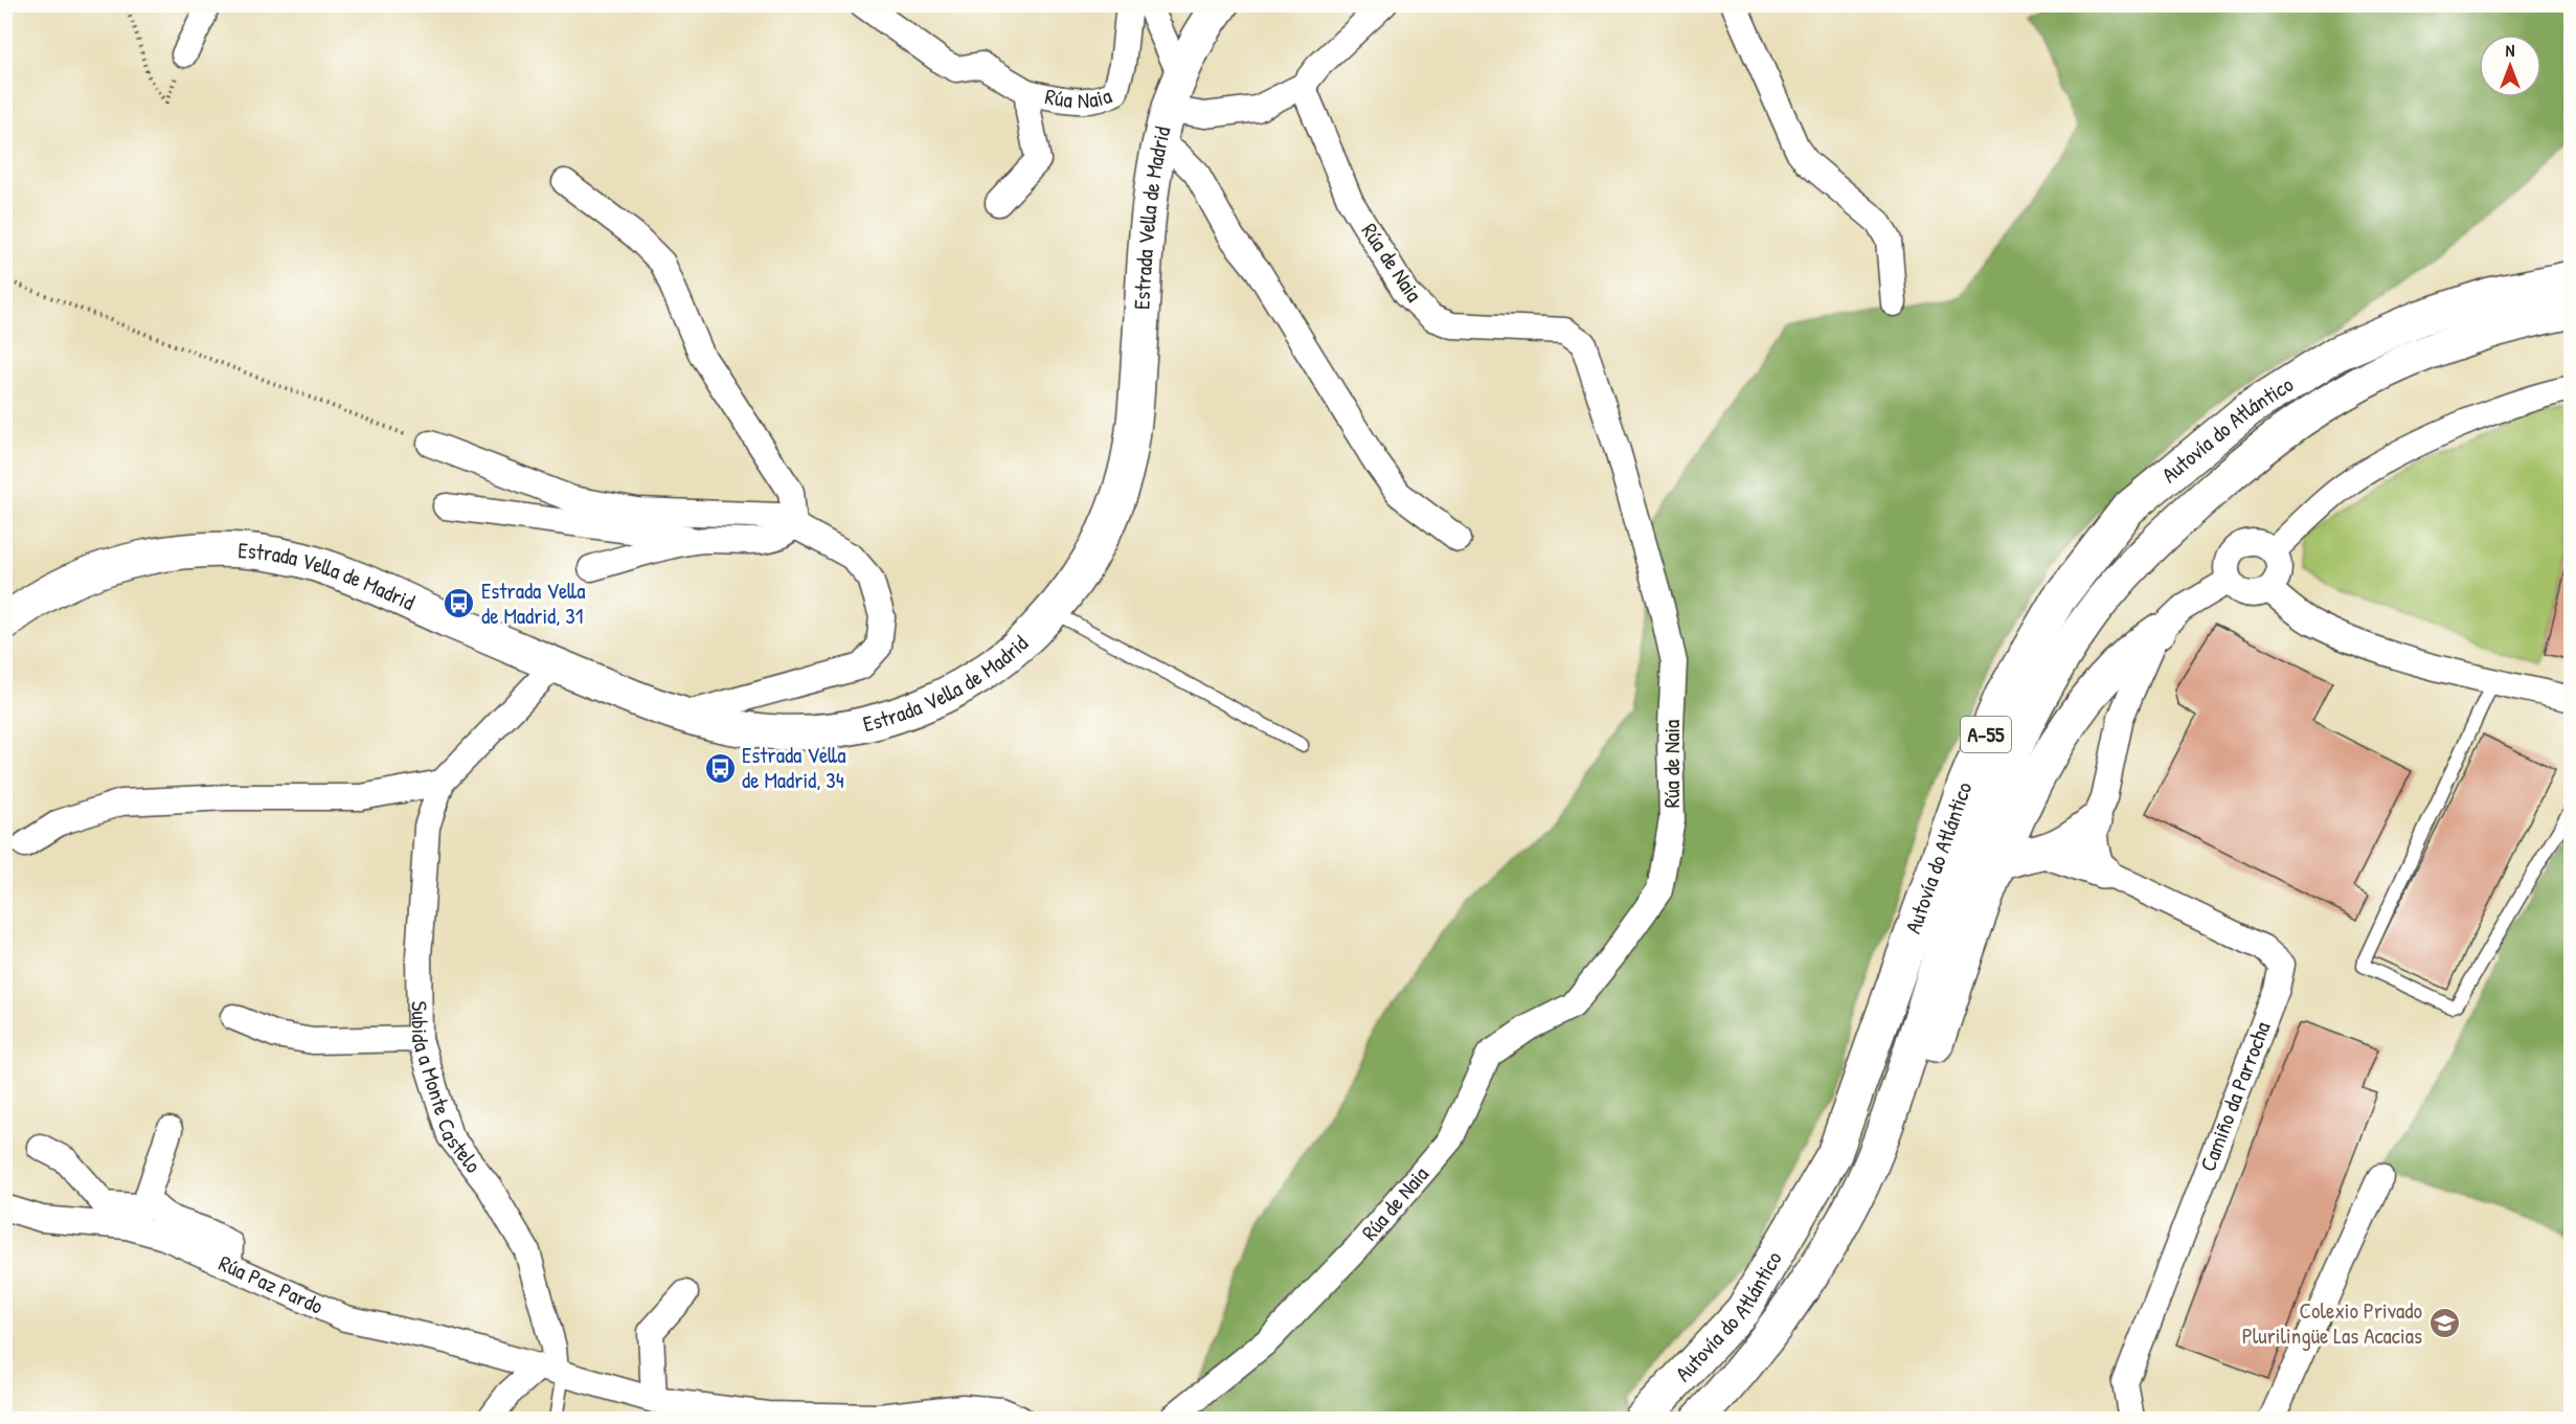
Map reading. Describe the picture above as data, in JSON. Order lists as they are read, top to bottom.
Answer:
{
  "streets": {
    "main road": ["Estrada Vella de Madrid", "Autovía do Atlántico", "A-55"],
    "street": [
      "Rúa Naia",
      "Rúa de Naia",
      "Subida a Monte Castelo",
      "Camiño da Parrocha",
      "Rúa Paz Pardo"
    ]
  },
  "crossings": [
    ["Estrada Vella de Madrid", "Subida a Monte Castelo"],
    ["Autovía do Atlántico", "A-55"],
    ["Subida a Monte Castelo", "Rúa Paz Pardo"]
  ],
  "places": {
    "bus stop": ["Estrada Vella de Madrid, 31", "Estrada Vella de Madrid, 34"],
    "school or university": ["Colexio Privado Plurilingüe Las Acacias"]
  },
  "north": "top"
}
